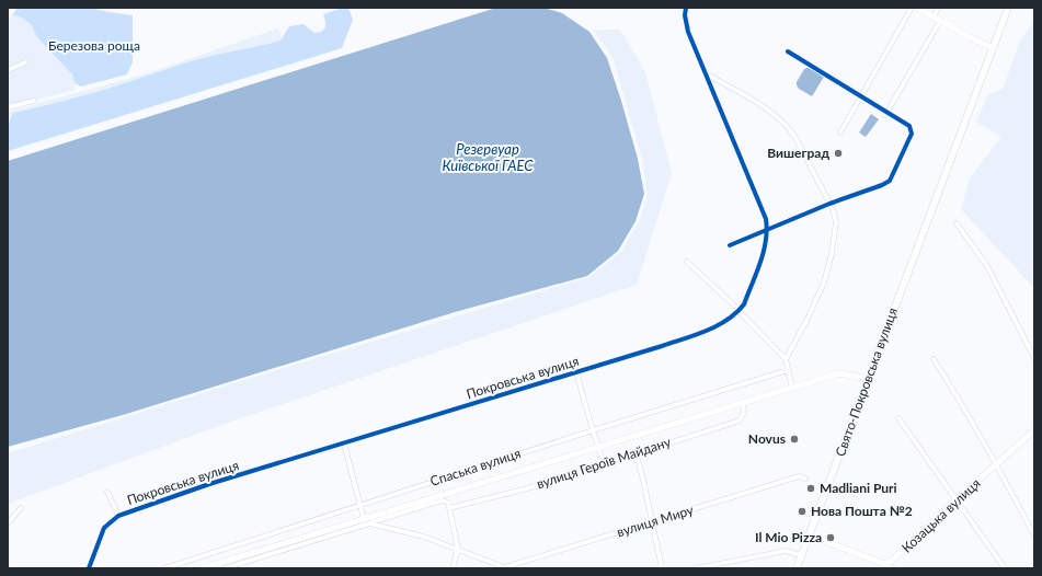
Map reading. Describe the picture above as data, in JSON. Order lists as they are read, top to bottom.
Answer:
{
  "streets": {
    "main road": ["Свято-Покровська вулиця"],
    "street": [
      "Покровська вулиця",
      "вулиця Героїв Майдану",
      "Спаська вулиця",
      "Козацька вулиця",
      "вулиця Миру"
    ]
  },
  "crossings": [
    ["Свято-Покровська вулиця", "Спаська вулиця"],
    ["вулиця Героїв Майдану", "Спаська вулиця"]
  ],
  "water": ["Резервуар Київської ГАЕС"],
  "parks": ["Березова роща"],
  "places": [
    "Вишеград",
    "Novus",
    "Madliani Puri",
    "Нова Пошта №2",
    "Il Mio Pizza"
  ]
}
